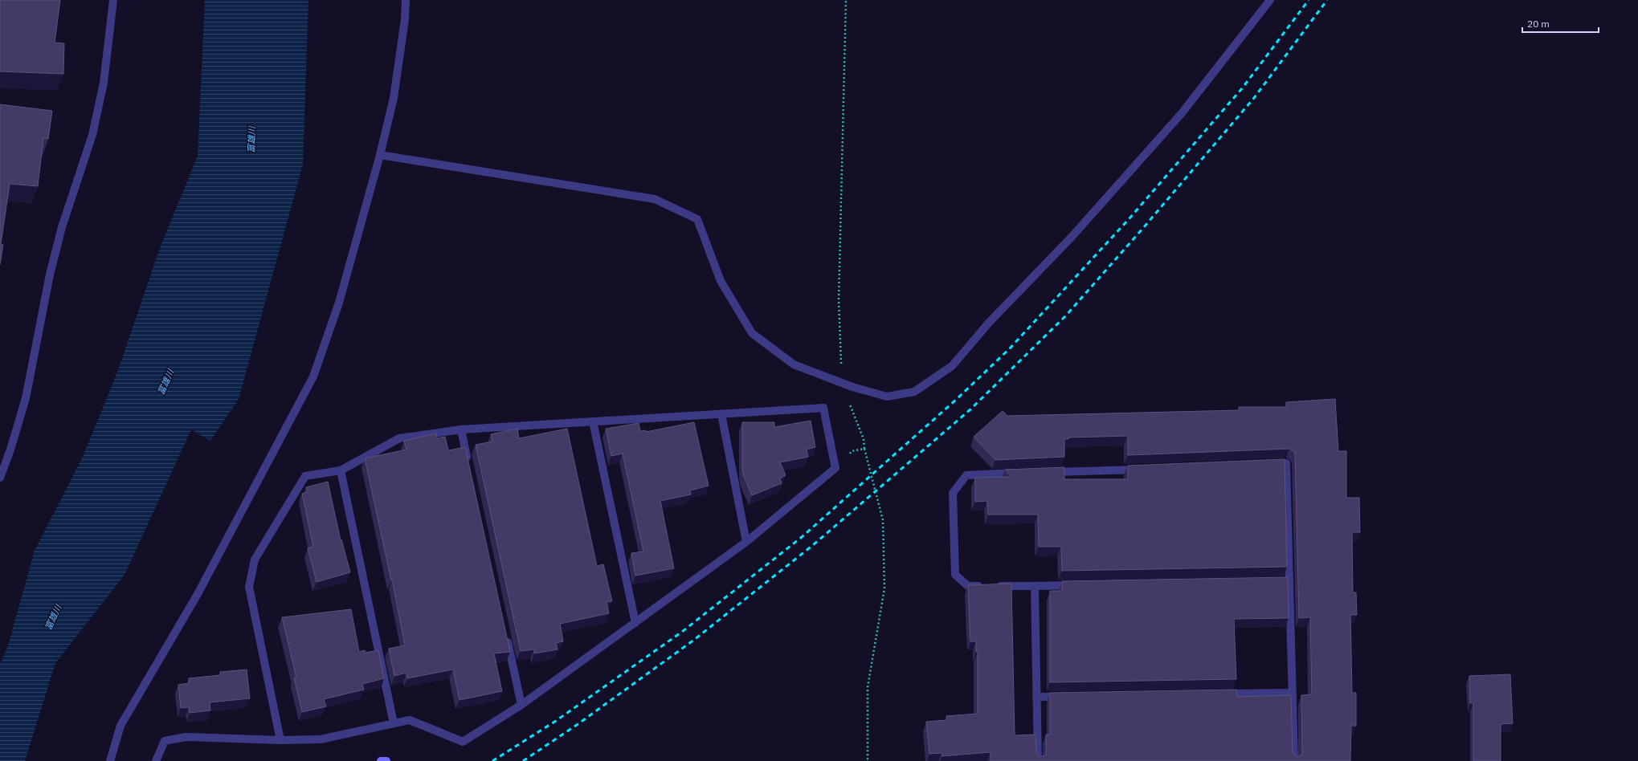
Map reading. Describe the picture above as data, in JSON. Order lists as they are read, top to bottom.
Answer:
{
  "water": ["富雄川"],
  "scale_bar": "20 m"
}
